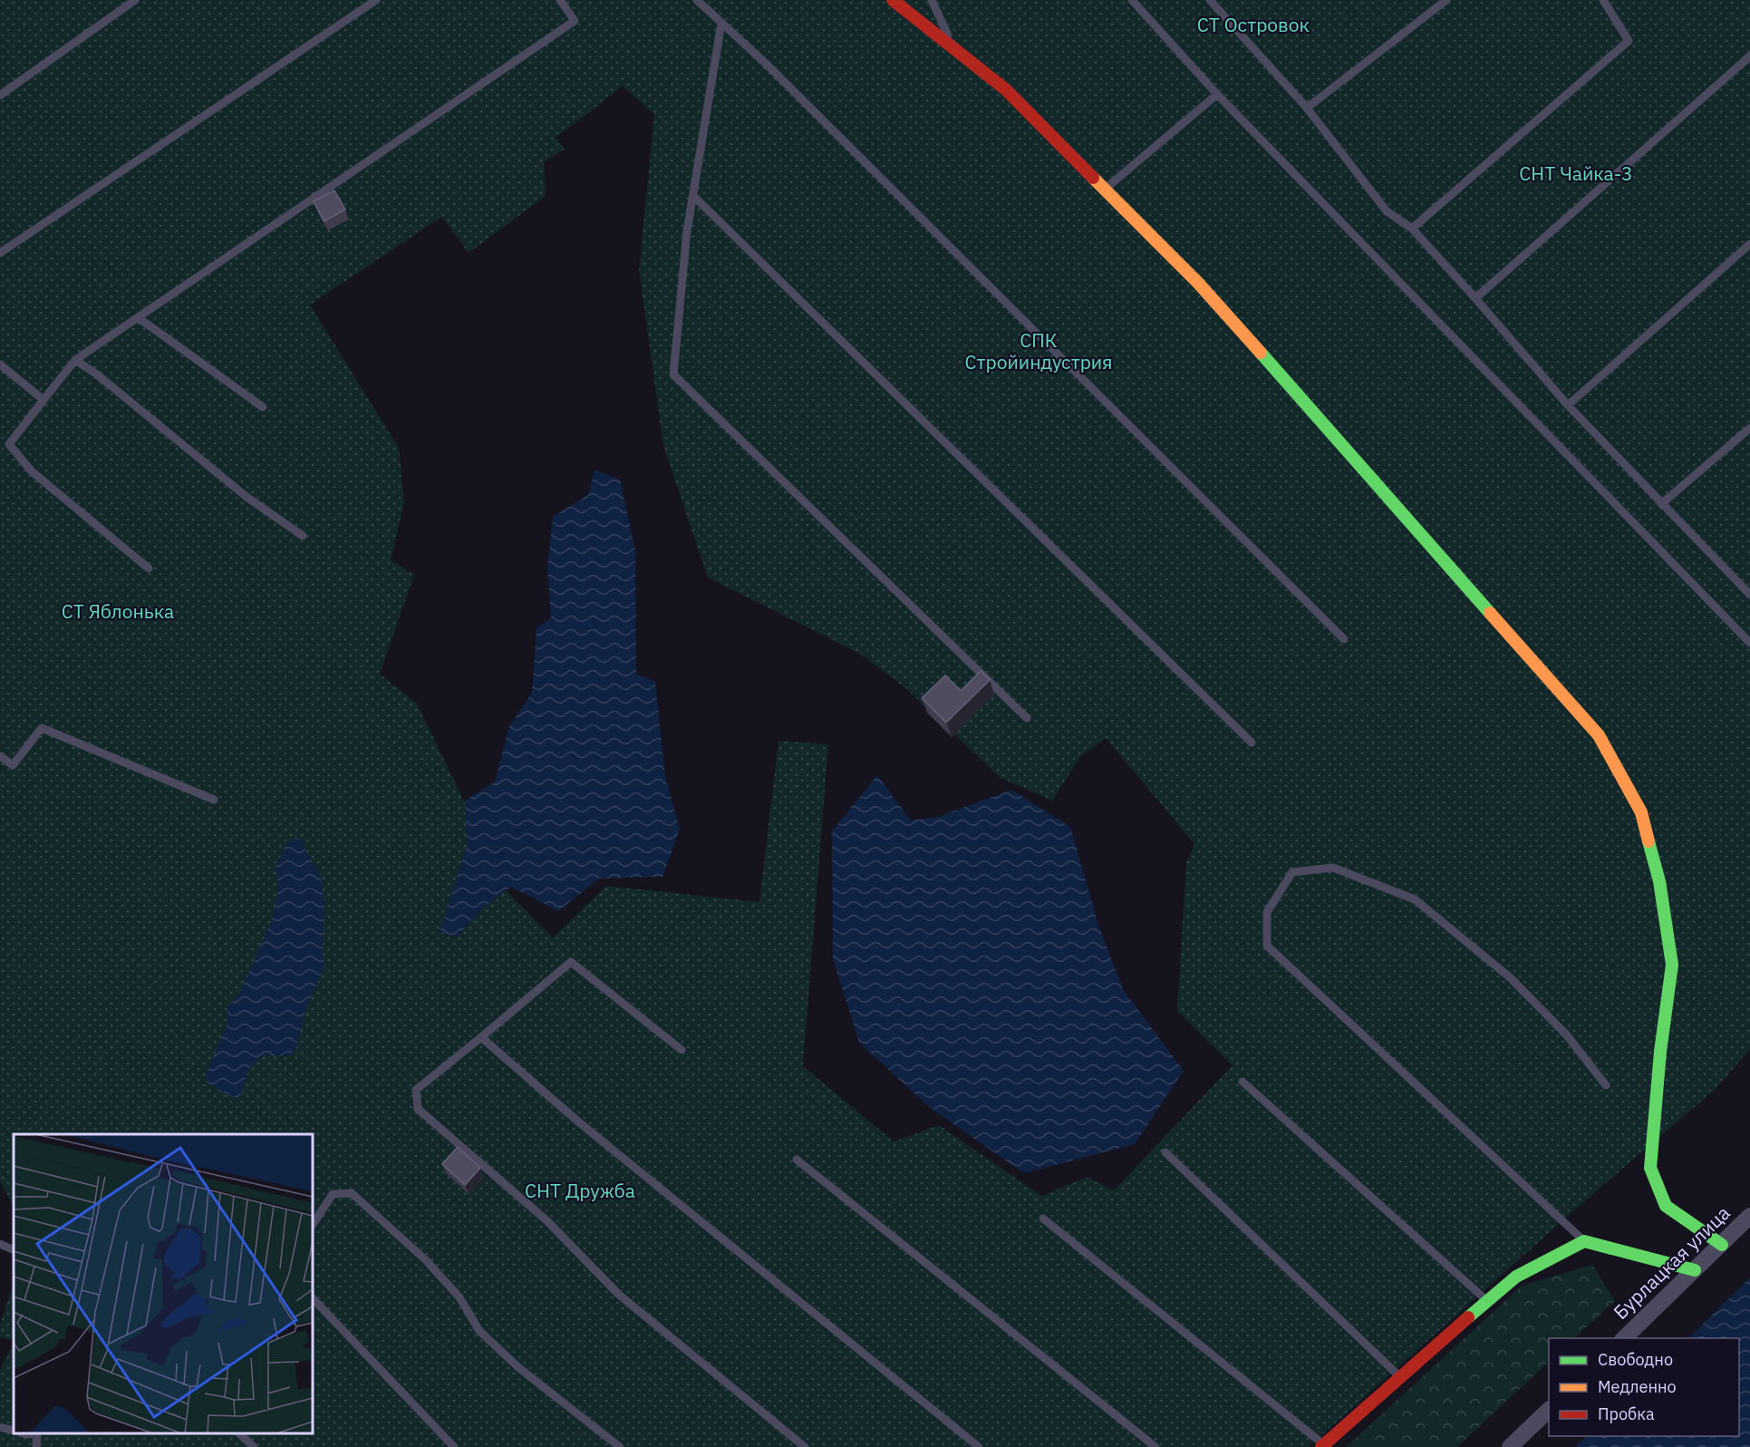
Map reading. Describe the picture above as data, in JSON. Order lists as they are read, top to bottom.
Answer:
{
  "streets": {
    "street": ["Бурлацкая улица"]
  },
  "parks": [
    "СТ Островок",
    "СНТ Чайка-3",
    "СПК Стройиндустрия",
    "СТ Яблонька",
    "СНТ Дружба"
  ],
  "legend": ["Свободно", "Медленно", "Пробка"]
}
